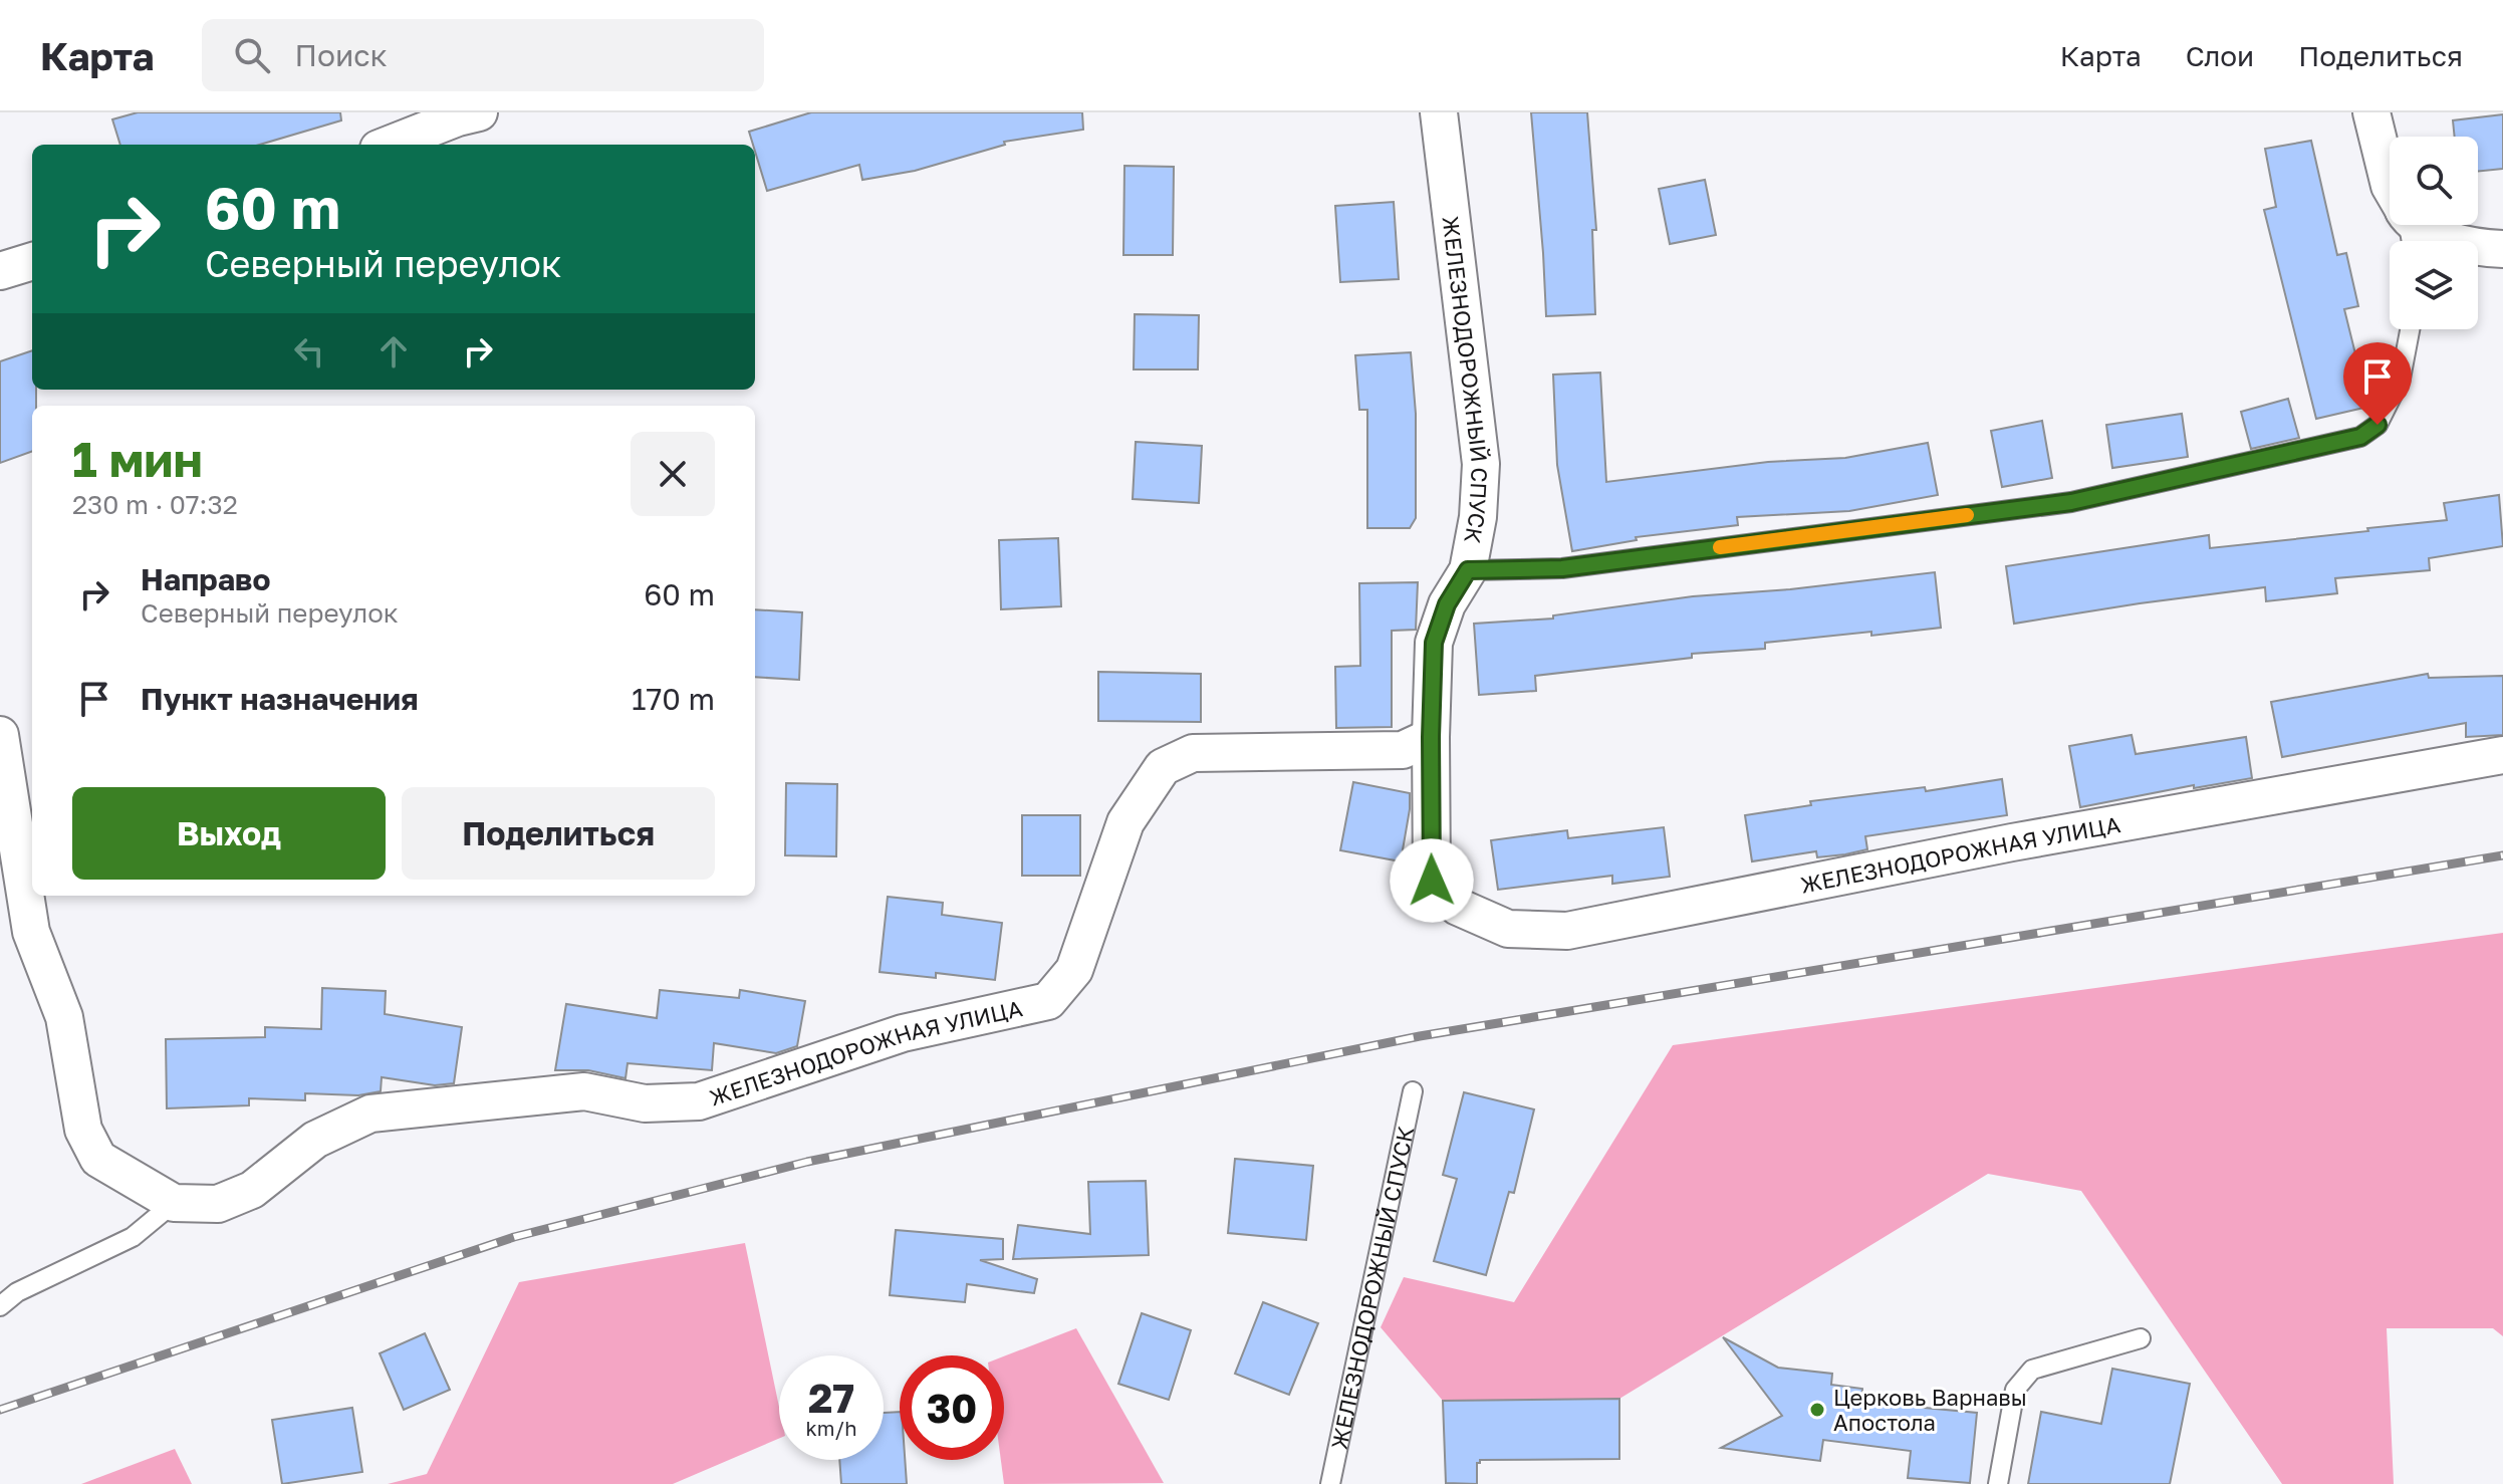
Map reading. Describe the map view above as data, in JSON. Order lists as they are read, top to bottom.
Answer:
{
  "streets": {
    "street": ["ЖЕЛЕЗНОДОРОЖНЫЙ СПУСК", "ЖЕЛЕЗНОДОРОЖНАЯ УЛИЦА"]
  },
  "crossings": [
    ["ЖЕЛЕЗНОДОРОЖНЫЙ СПУСК", "ЖЕЛЕЗНОДОРОЖНАЯ УЛИЦА"]
  ],
  "places": ["Церковь Варнавы Апостола"],
  "page": {
    "header": "Карта",
    "search": "Поиск",
    "nav": ["Карта", "Слои", "Поделиться"],
    "turn": ["60 m", "Северный переулок"],
    "heading": ["1 мин", "230 m · 07:32"],
    "list": [
      {
        "name": "Направо",
        "note": "Северный переулок",
        "value": "60 m"
      },
      {
        "name": "Пункт назначения",
        "value": "170 m"
      }
    ],
    "buttons": ["Выход", "Поделиться"],
    "speed": "27 km/h",
    "limit": "30"
  }
}
